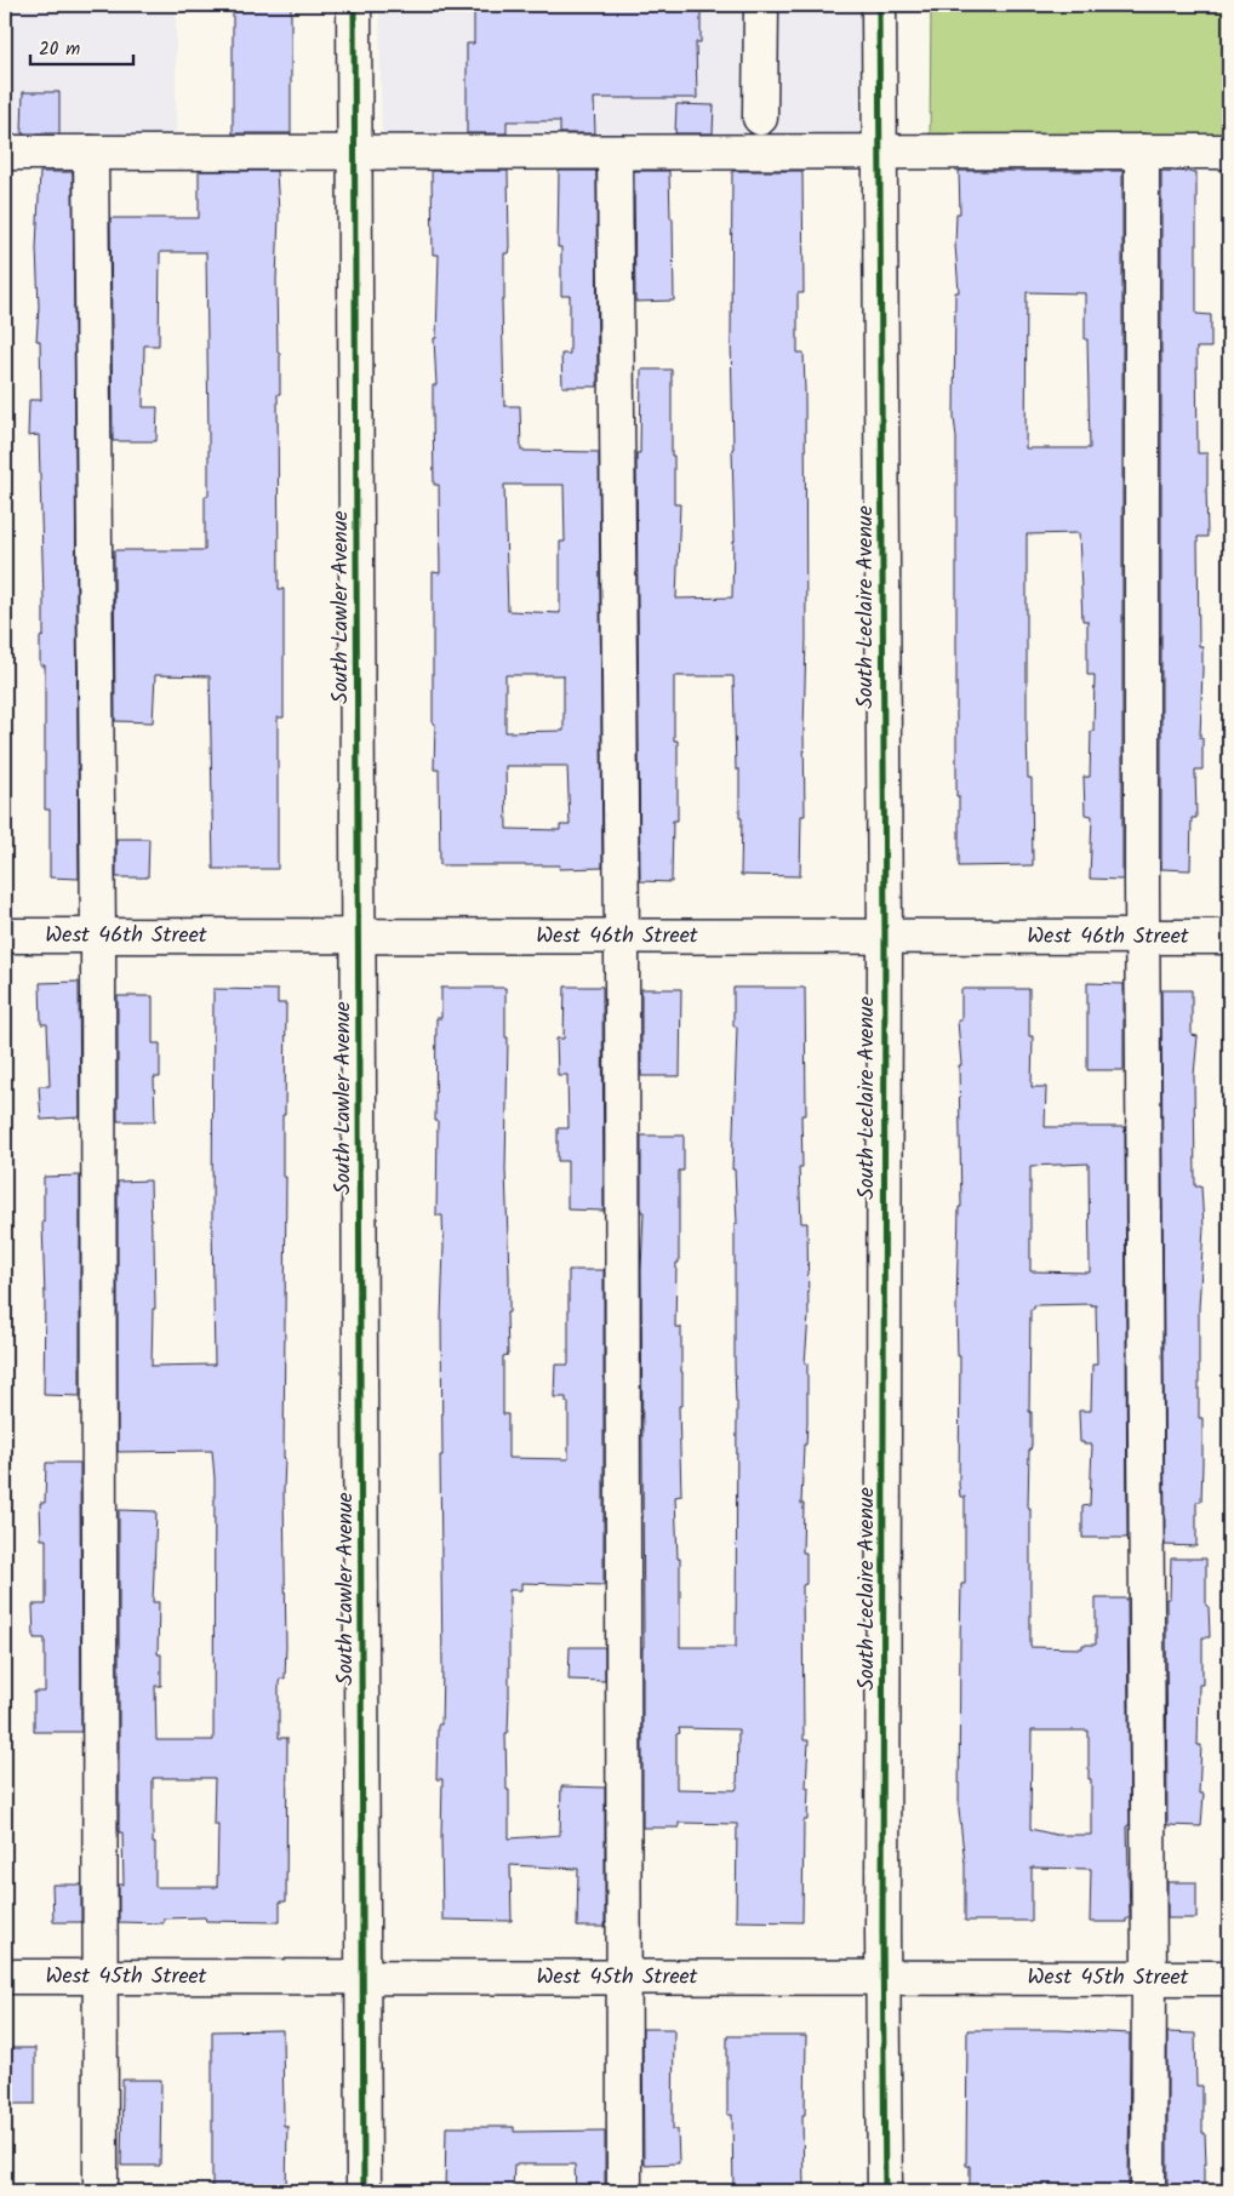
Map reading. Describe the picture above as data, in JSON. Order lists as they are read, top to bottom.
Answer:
{
  "streets": {
    "street": [
      "South Lawler Avenue",
      "South Leclaire Avenue",
      "West 46th Street",
      "West 45th Street"
    ]
  },
  "crossings": [
    ["South Lawler Avenue", "West 46th Street"],
    ["South Lawler Avenue", "West 45th Street"],
    ["South Leclaire Avenue", "West 46th Street"],
    ["South Leclaire Avenue", "West 45th Street"]
  ],
  "scale_bar": "20 m"
}
